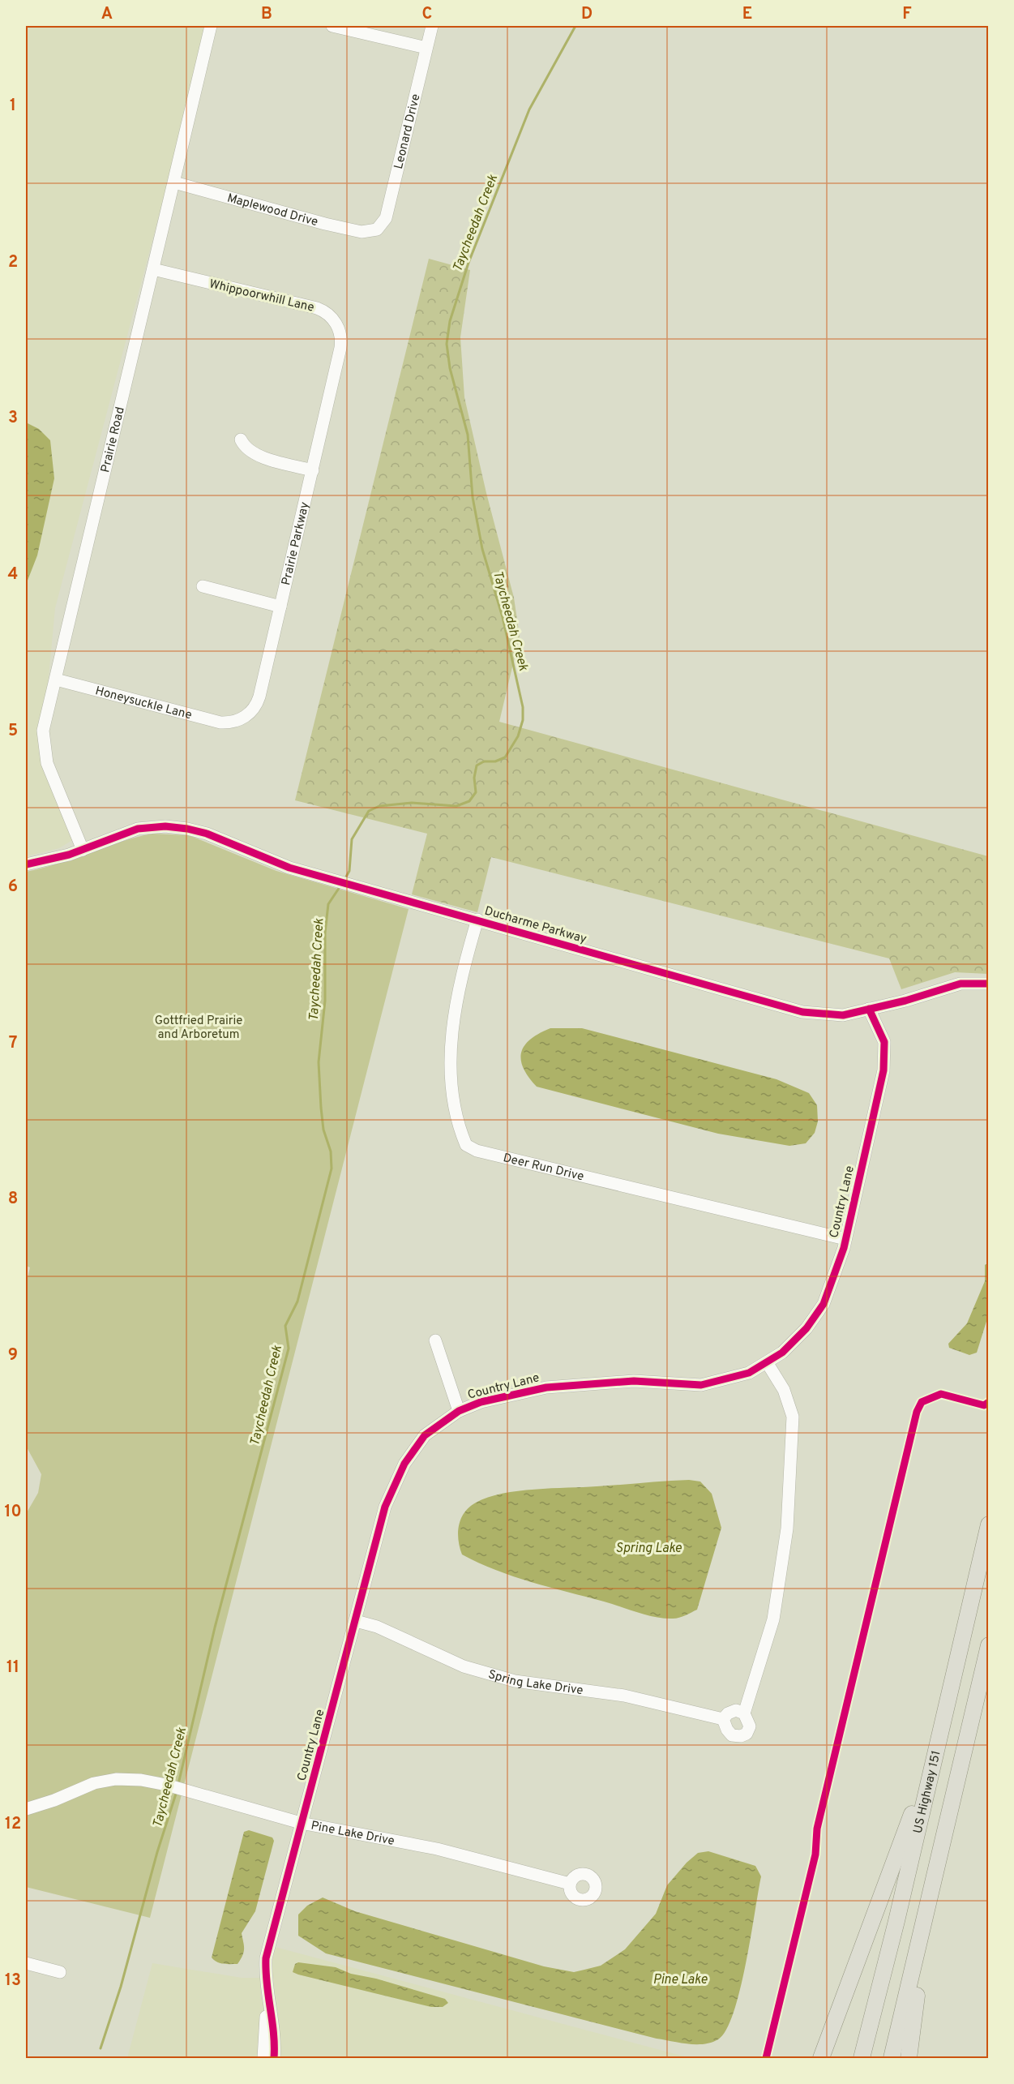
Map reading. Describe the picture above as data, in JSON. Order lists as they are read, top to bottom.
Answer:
{
  "streets": {
    "main road": ["US Highway 151"],
    "street": [
      "Leonard Drive",
      "Maplewood Drive",
      "Whippoorwhill Lane",
      "Prairie Road",
      "Prairie Parkway",
      "Honeysuckle Lane",
      "Ducharme Parkway",
      "Deer Run Drive",
      "Country Lane",
      "Spring Lake Drive",
      "Pine Lake Drive"
    ]
  },
  "crossings": [
    ["Leonard Drive", "Maplewood Drive"],
    ["Maplewood Drive", "Prairie Road"],
    ["Whippoorwhill Lane", "Prairie Road"],
    ["Whippoorwhill Lane", "Prairie Parkway"],
    ["Prairie Road", "Honeysuckle Lane"],
    ["Prairie Road", "Ducharme Parkway"],
    ["Prairie Parkway", "Honeysuckle Lane"],
    ["Ducharme Parkway", "Deer Run Drive"],
    ["Ducharme Parkway", "Country Lane"],
    ["Deer Run Drive", "Country Lane"],
    ["Country Lane", "Spring Lake Drive"],
    ["Country Lane", "Pine Lake Drive"]
  ],
  "water": ["Taycheedah Creek", "Spring Lake", "Pine Lake"],
  "parks": ["Gottfried Prairie and Arboretum"],
  "grid": {
    "columns": [
      "A",
      "B",
      "C",
      "D",
      "E",
      "F"
    ],
    "rows": [
      "1",
      "2",
      "3",
      "4",
      "5",
      "6",
      "7",
      "8",
      "9",
      "10",
      "11",
      "12",
      "13"
    ]
  }
}
